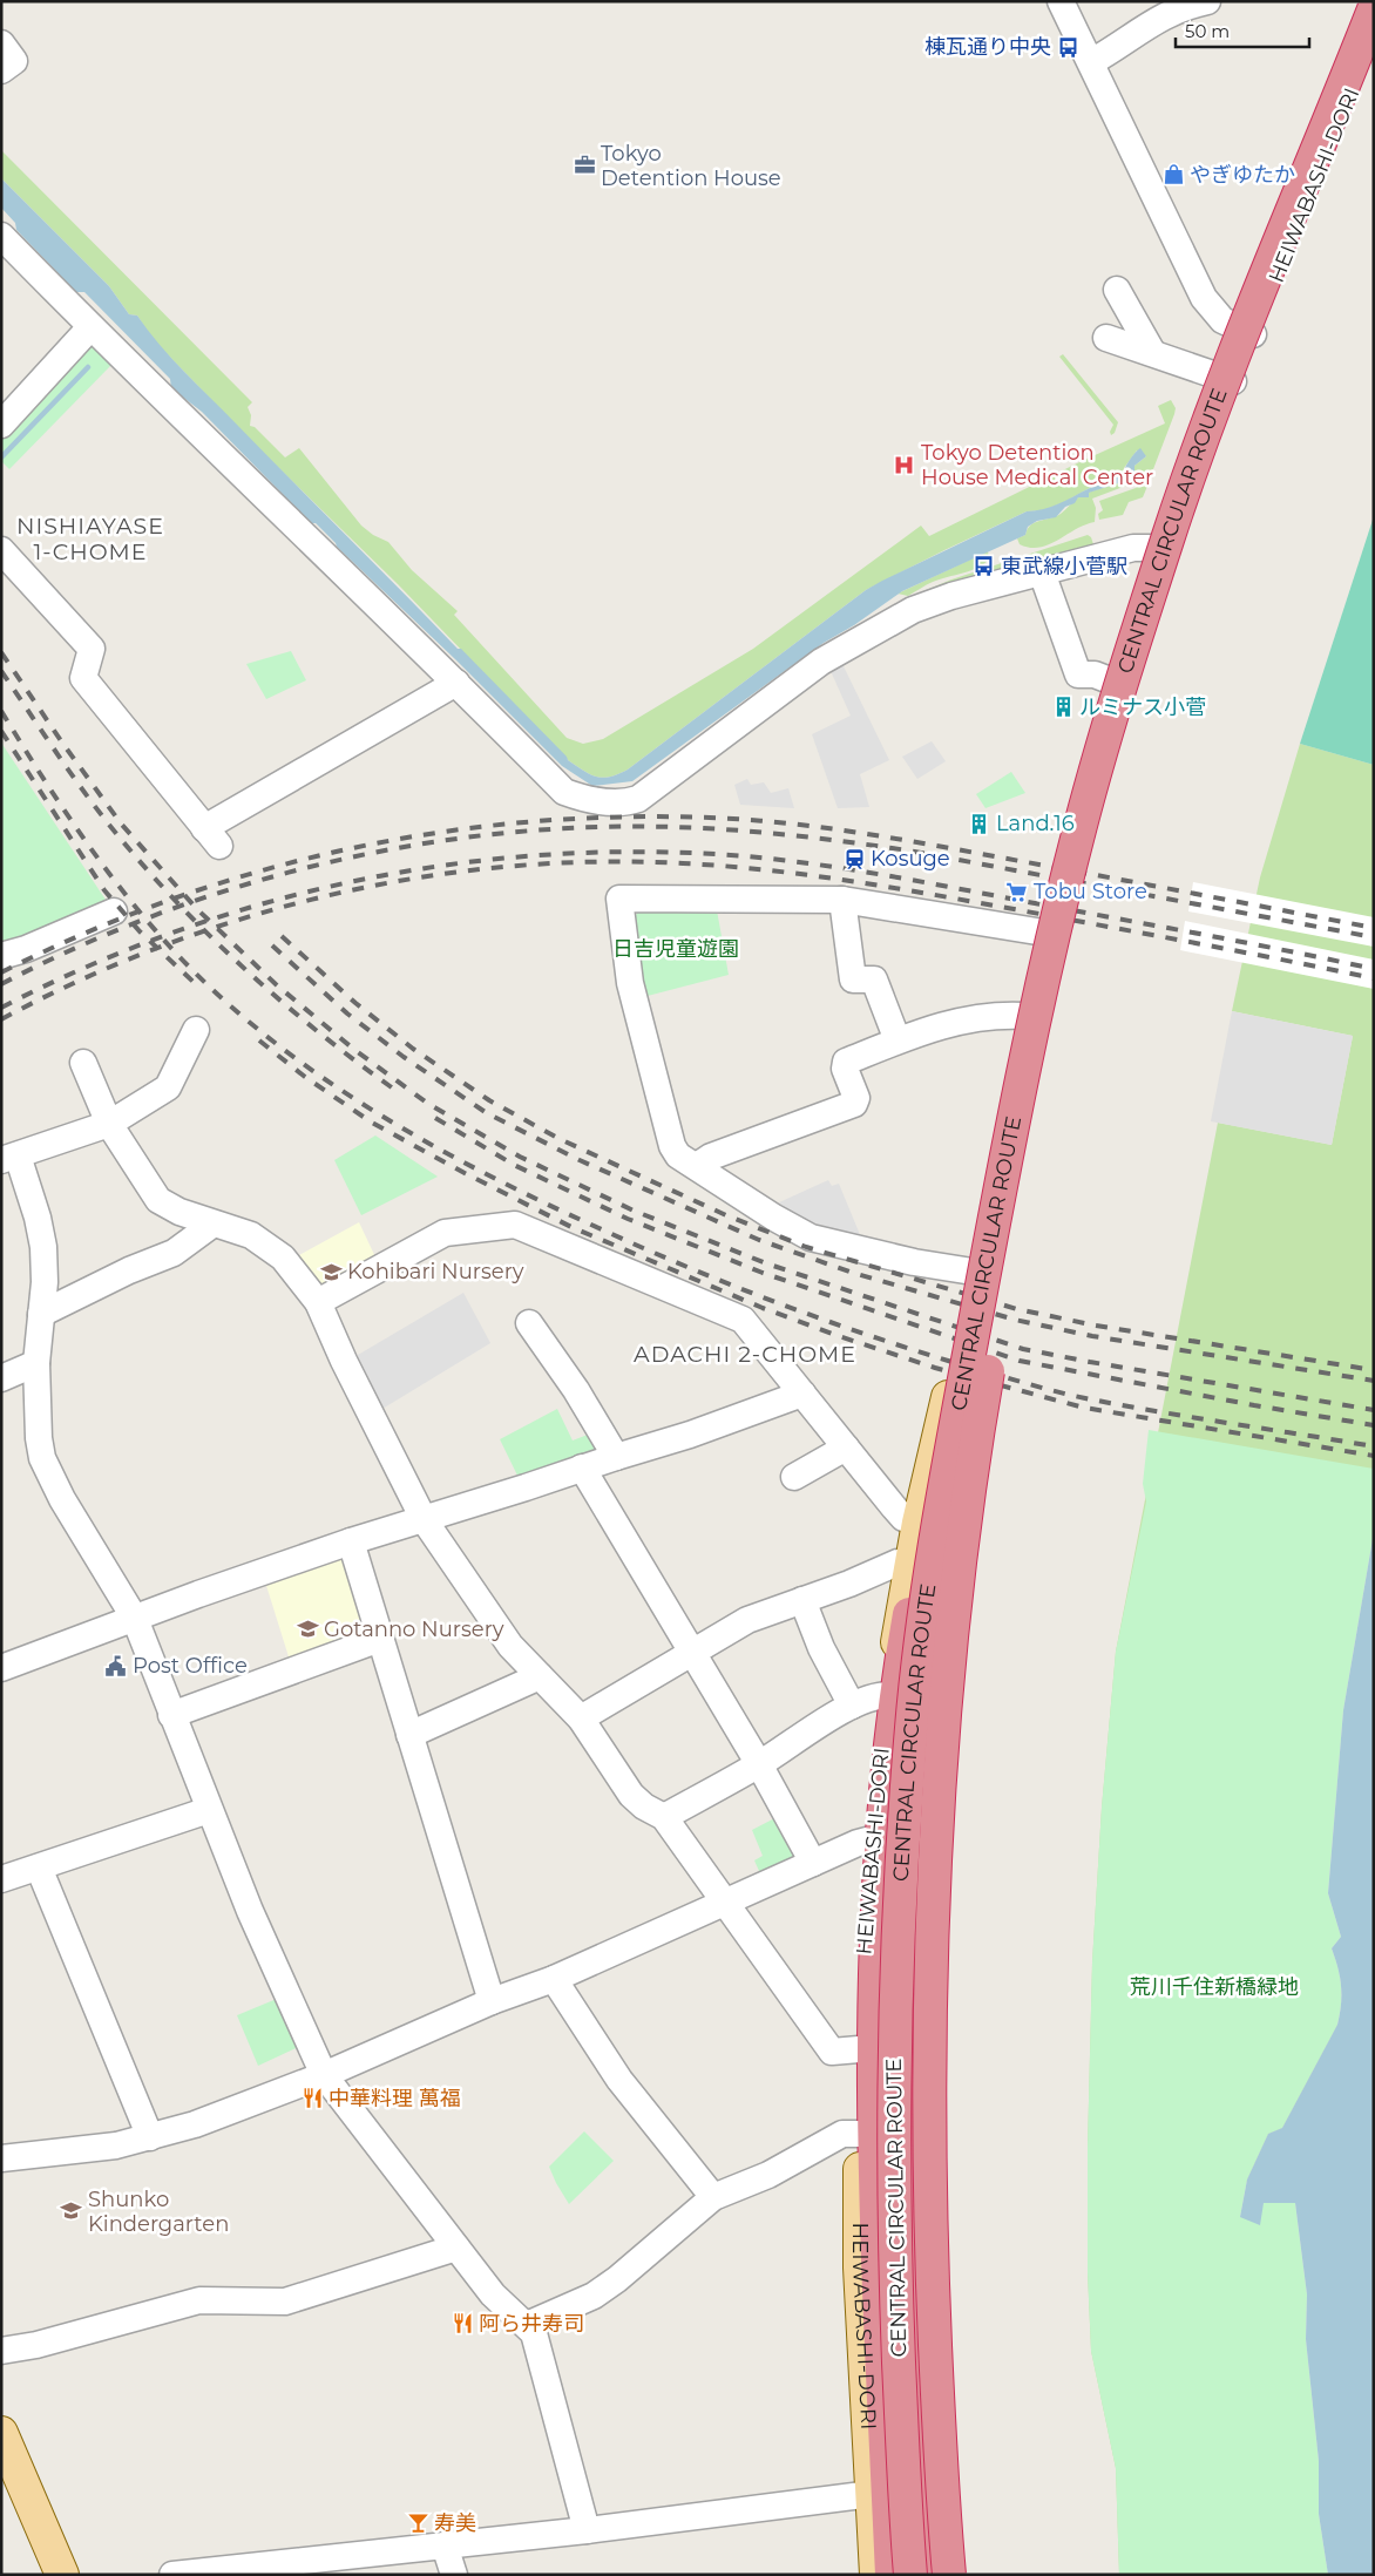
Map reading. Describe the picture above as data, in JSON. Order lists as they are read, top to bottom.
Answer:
{
  "streets": {
    "highway": ["CENTRAL CIRCULAR ROUTE"],
    "main road": ["HEIWABASHI-DORI"]
  },
  "districts": ["NISHIAYASE 1-CHOME", "ADACHI 2-CHOME"],
  "parks": ["日吉児童遊園", "荒川千住新橋緑地"],
  "places": {
    "bus stop": ["棟瓦通り中央", "東武線小菅駅"],
    "office": ["Tokyo Detention House"],
    "shop": ["やぎゆたか"],
    "hospital": ["Tokyo Detention House Medical Center"],
    "building": ["ルミナス小菅", "Land.16"],
    "station": ["Kosuge"],
    "supermarket": ["Tobu Store"],
    "school or university": ["Kohibari Nursery", "Gotanno Nursery", "Shunko Kindergarten"],
    "public building": ["Post Office"],
    "restaurant": ["中華料理 萬福", "阿ら井寿司"],
    "bar": ["寿美"]
  },
  "scale_bar": "50 m"
}
